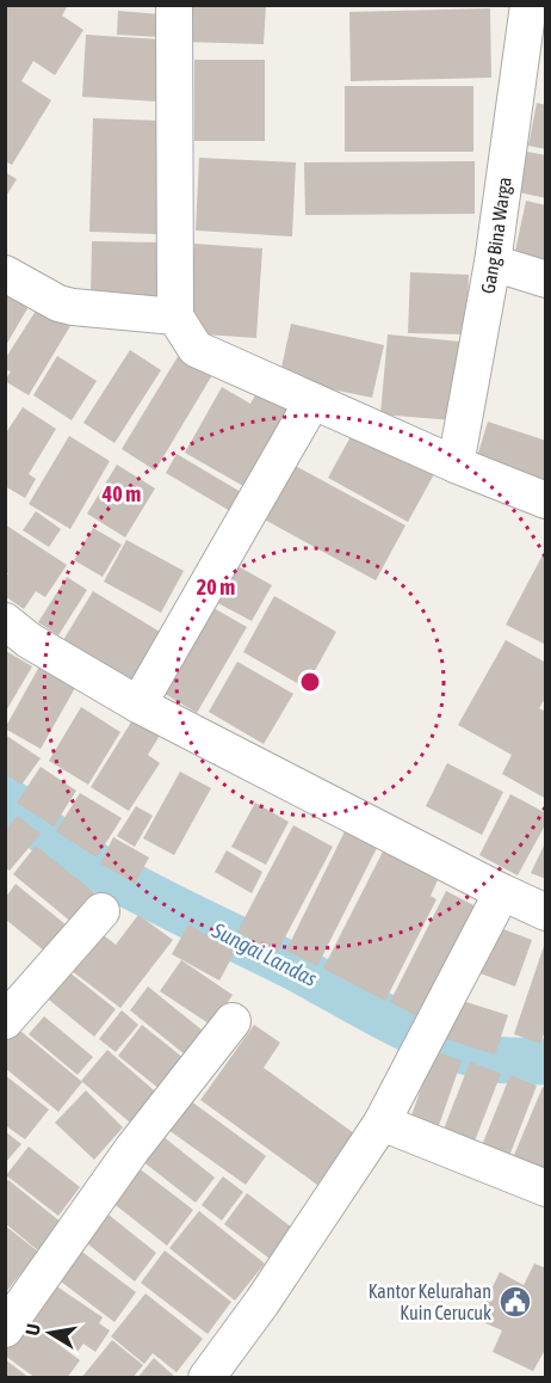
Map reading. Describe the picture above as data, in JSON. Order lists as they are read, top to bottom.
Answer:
{
  "streets": {
    "street": ["Gang Bina Warga"]
  },
  "water": ["Sungai Landas"],
  "places": {
    "public building": ["Kantor Kelurahan Kuin Cerucuk"]
  },
  "north": "left",
  "rings": ["40 m", "20 m"]
}
